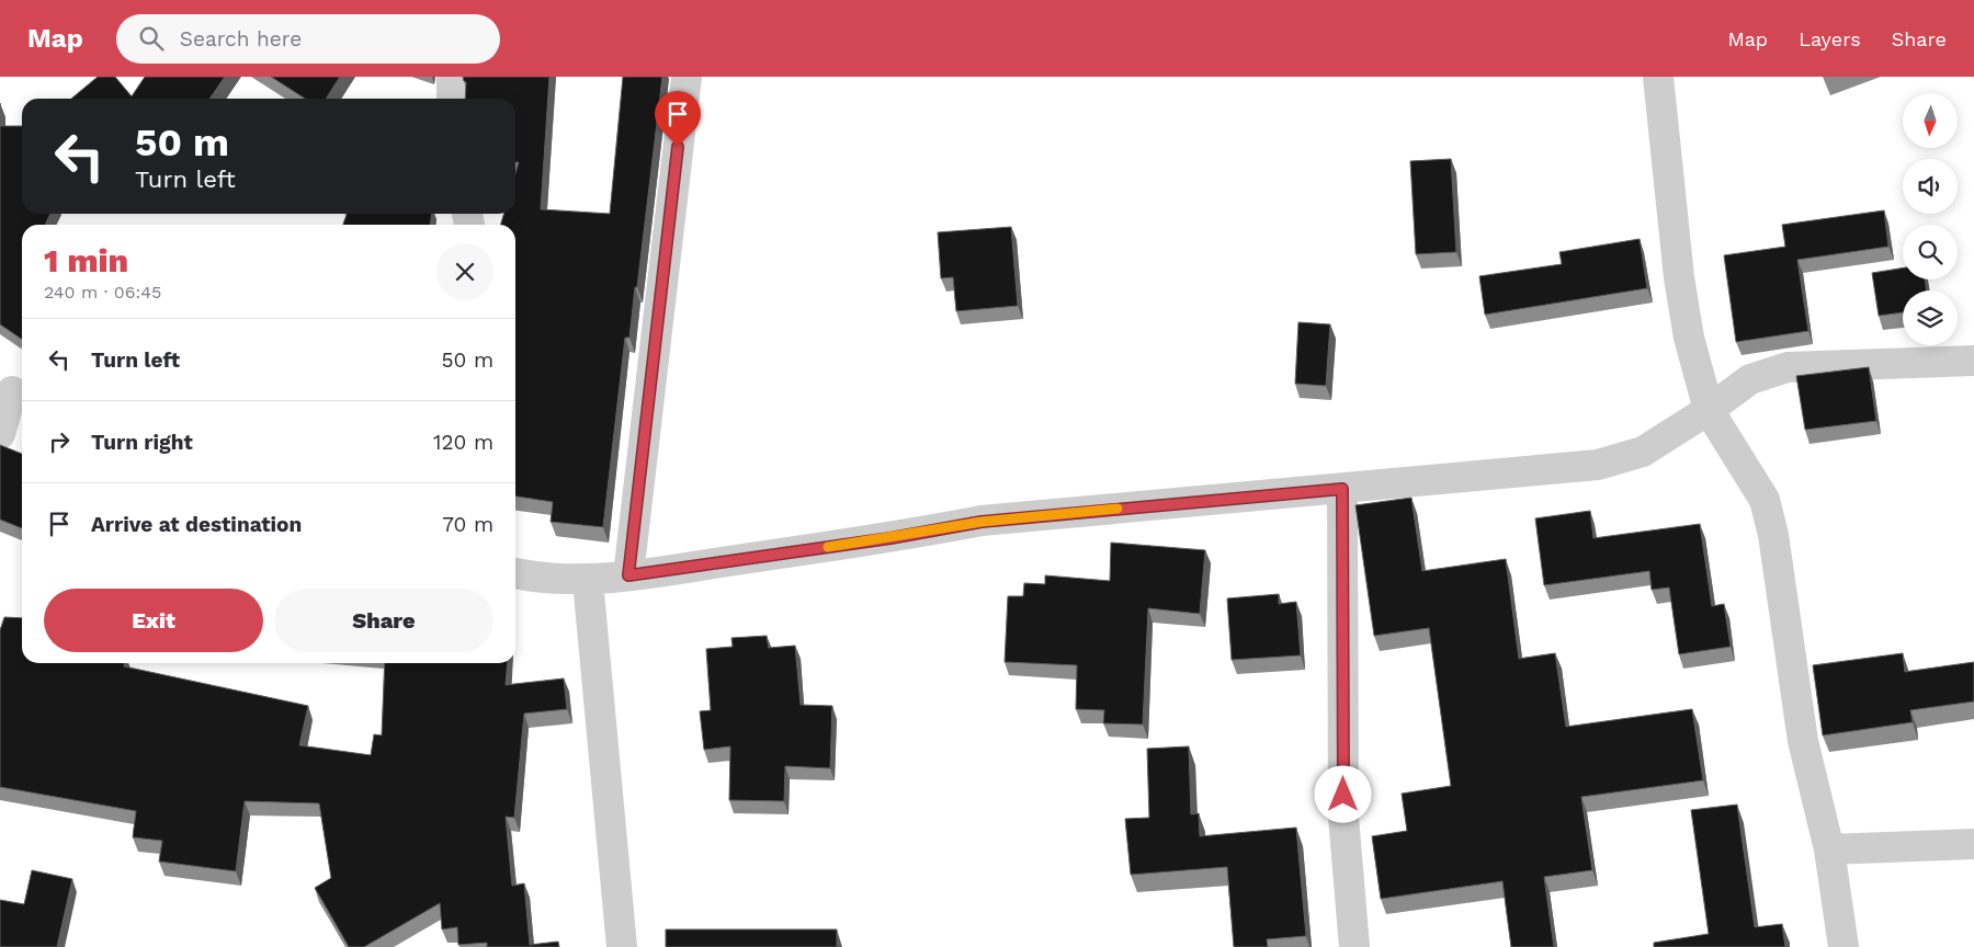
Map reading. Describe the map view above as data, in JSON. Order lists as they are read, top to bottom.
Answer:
{
  "north": "bottom",
  "page": {
    "header": "Map",
    "search": "Search here",
    "nav": ["Map", "Layers", "Share"],
    "turn": ["50 m", "Turn left"],
    "heading": ["1 min", "240 m · 06:45"],
    "list": [
      {
        "name": "Turn left",
        "value": "50 m"
      },
      {
        "name": "Turn right",
        "value": "120 m"
      },
      {
        "name": "Arrive at destination",
        "value": "70 m"
      }
    ],
    "buttons": ["Exit", "Share"]
  }
}
